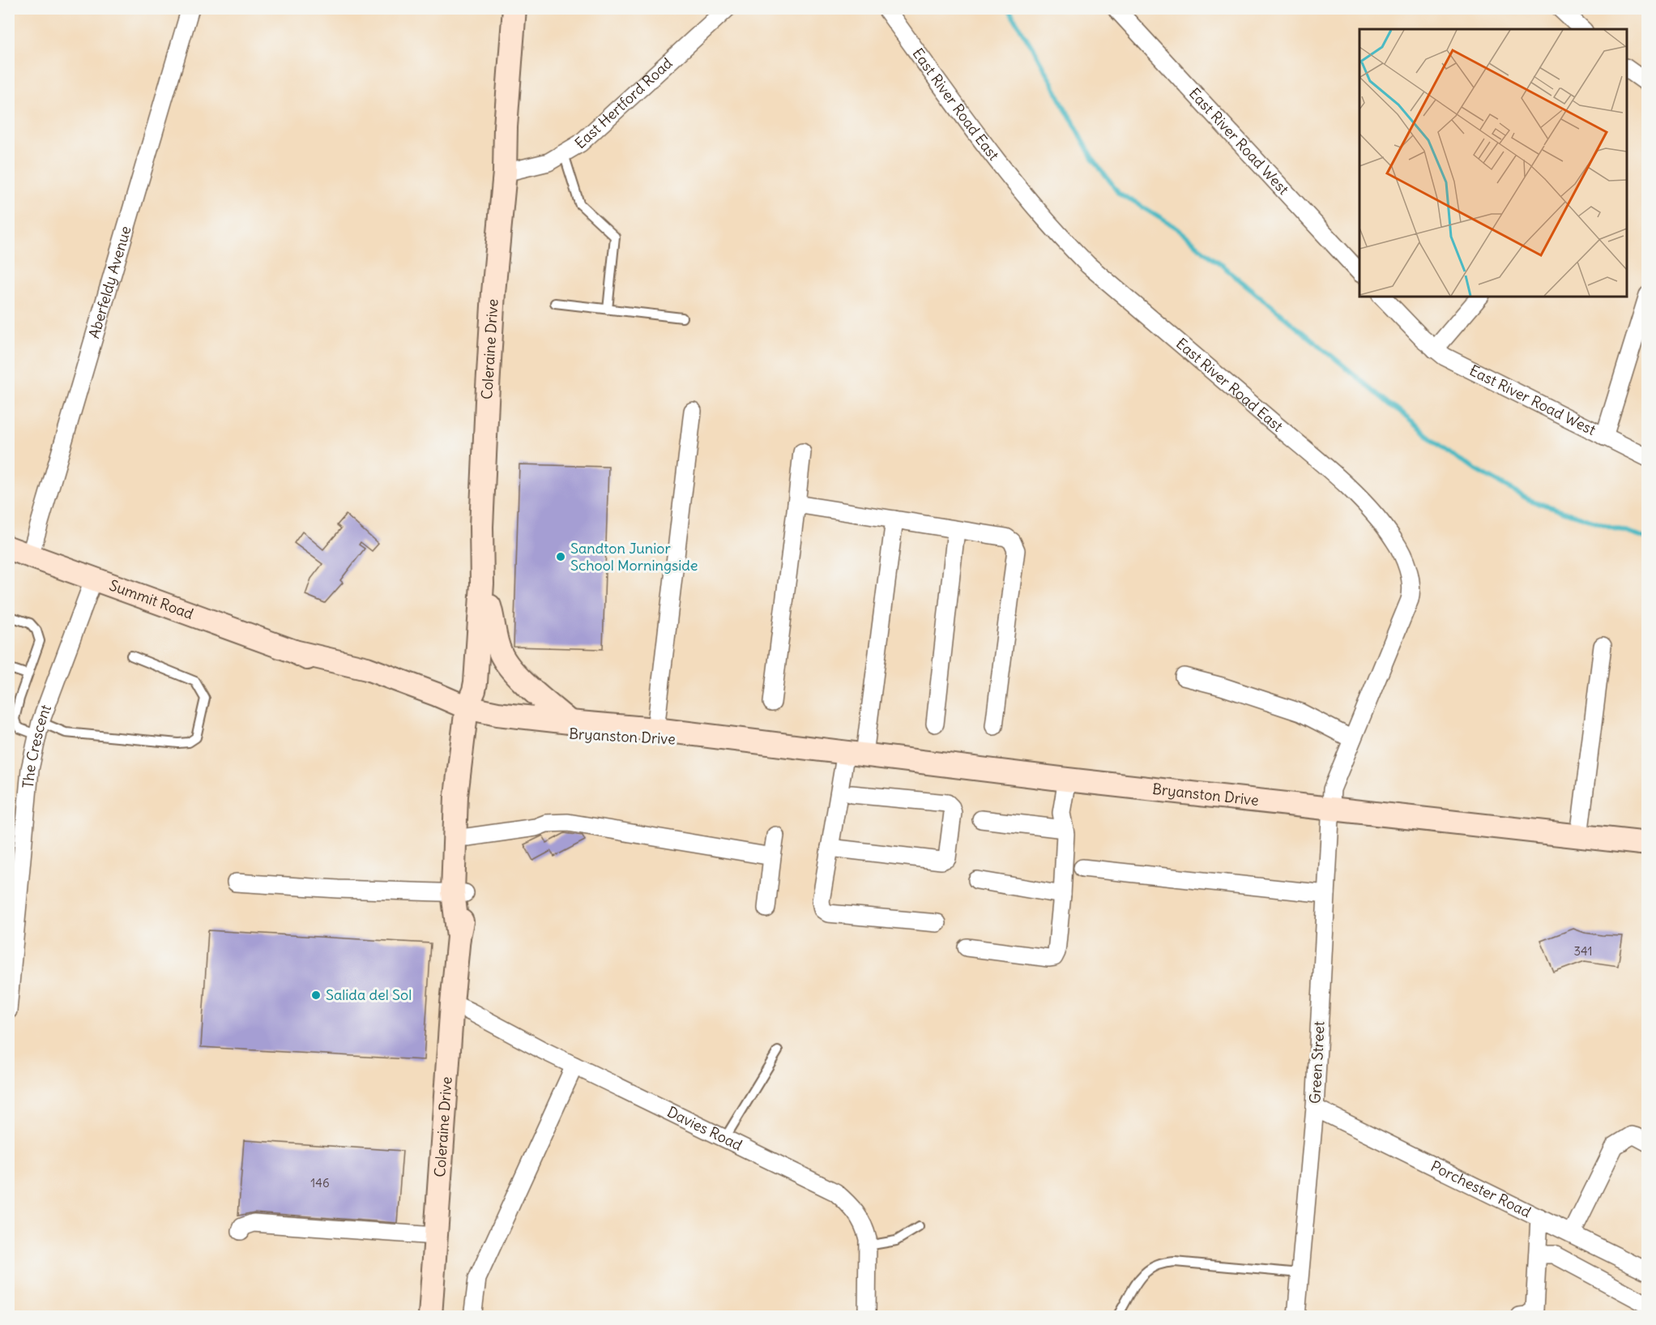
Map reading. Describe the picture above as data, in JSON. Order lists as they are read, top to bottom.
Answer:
{
  "streets": {
    "main road": ["Coleraine Drive", "Summit Road", "Bryanston Drive"],
    "street": [
      "East Hertford Road",
      "East River Road East",
      "East River Road West",
      "Aberfeldy Avenue",
      "The Crescent",
      "Green Street",
      "Davies Road",
      "Porchester Road"
    ]
  },
  "crossings": [
    ["East Hertford Road", "Coleraine Drive"],
    ["East River Road East", "Bryanston Drive"],
    ["East River Road East", "Green Street"],
    ["Aberfeldy Avenue", "Summit Road"],
    ["Coleraine Drive", "Summit Road"],
    ["Coleraine Drive", "Bryanston Drive"],
    ["Coleraine Drive", "Davies Road"],
    ["Summit Road", "Bryanston Drive"],
    ["Summit Road", "The Crescent"],
    ["Bryanston Drive", "Green Street"],
    ["Green Street", "Porchester Road"]
  ],
  "places": ["Sandton Junior School Morningside", "Salida del Sol"],
  "house_numbers": ["341", "146"]
}
